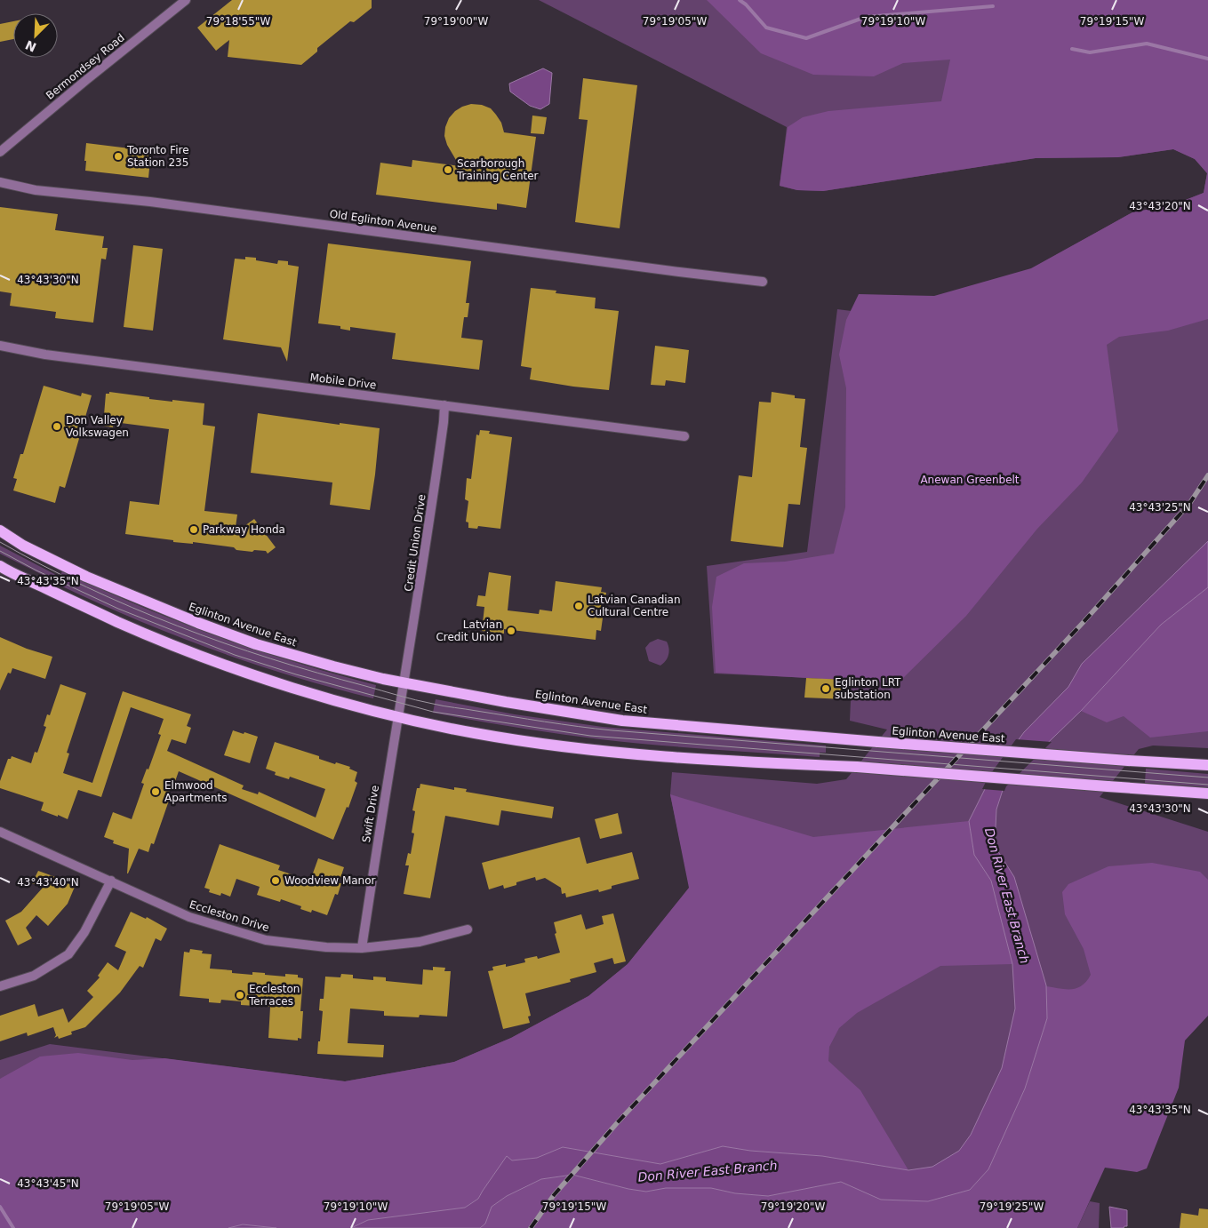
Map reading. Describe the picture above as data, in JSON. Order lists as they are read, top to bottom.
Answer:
{
  "streets": {
    "main road": ["Eglinton Avenue East"],
    "street": [
      "Bermondsey Road",
      "Old Eglinton Avenue",
      "Mobile Drive",
      "Credit Union Drive",
      "Swift Drive",
      "Eccleston Drive"
    ]
  },
  "crossings": [
    ["Mobile Drive", "Credit Union Drive"],
    ["Credit Union Drive", "Eglinton Avenue East"],
    ["Credit Union Drive", "Swift Drive"],
    ["Eglinton Avenue East", "Swift Drive"],
    ["Swift Drive", "Eccleston Drive"]
  ],
  "water": ["Don River East Branch"],
  "parks": ["Anewan Greenbelt"],
  "places": [
    "Toronto Fire Station 235",
    "Scarborough Training Center",
    "Don Valley Volkswagen",
    "Parkway Honda",
    "Latvian Canadian Cultural Centre",
    "Latvian Credit Union",
    "Eglinton LRT substation",
    "Elmwood Apartments",
    "Woodview Manor",
    "Eccleston Terraces"
  ],
  "north": "bottom left",
  "coordinates": [
    "79°19'00\"W",
    "79°18'55\"W",
    "79°19'05\"W",
    "79°19'10\"W",
    "79°19'15\"W",
    "43°43'20\"N",
    "43°43'30\"N",
    "43°43'25\"N",
    "43°43'35\"N",
    "43°43'40\"N",
    "43°43'45\"N",
    "79°19'20\"W",
    "79°19'25\"W"
  ]
}
